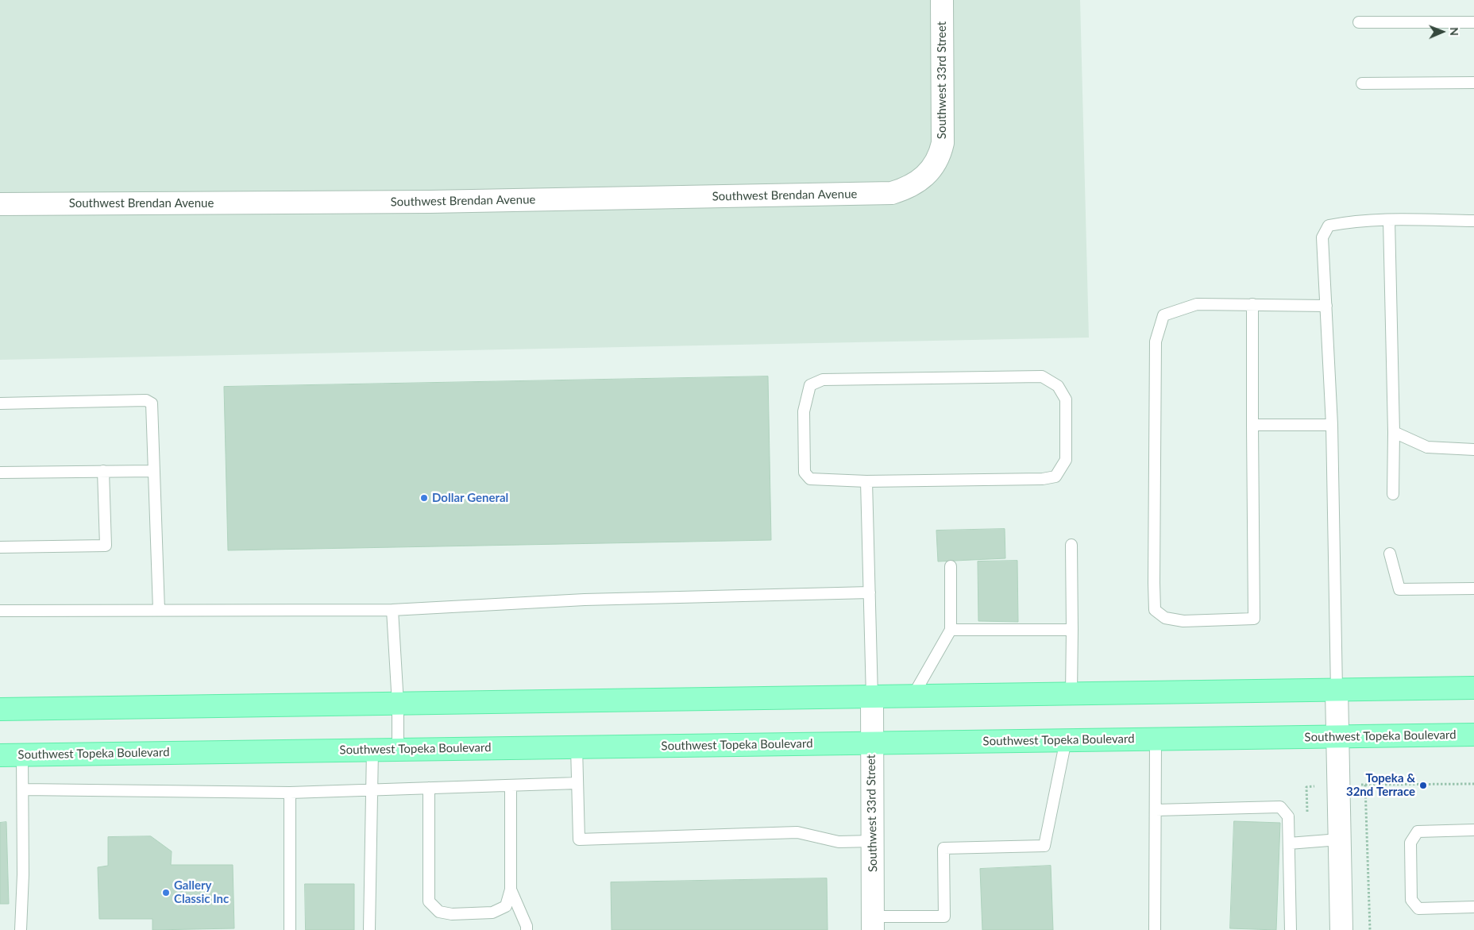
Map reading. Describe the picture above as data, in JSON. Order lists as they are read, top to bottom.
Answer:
{
  "streets": {
    "main road": ["Southwest Topeka Boulevard"],
    "street": ["Southwest 33rd Street", "Southwest Brendan Avenue"]
  },
  "crossings": [
    ["Southwest 33rd Street", "Southwest Brendan Avenue"],
    ["Southwest 33rd Street", "Southwest Topeka Boulevard"]
  ],
  "places": ["Dollar General", "Topeka & 32nd Terrace", "Gallery Classic Inc"],
  "north": "right"
}
